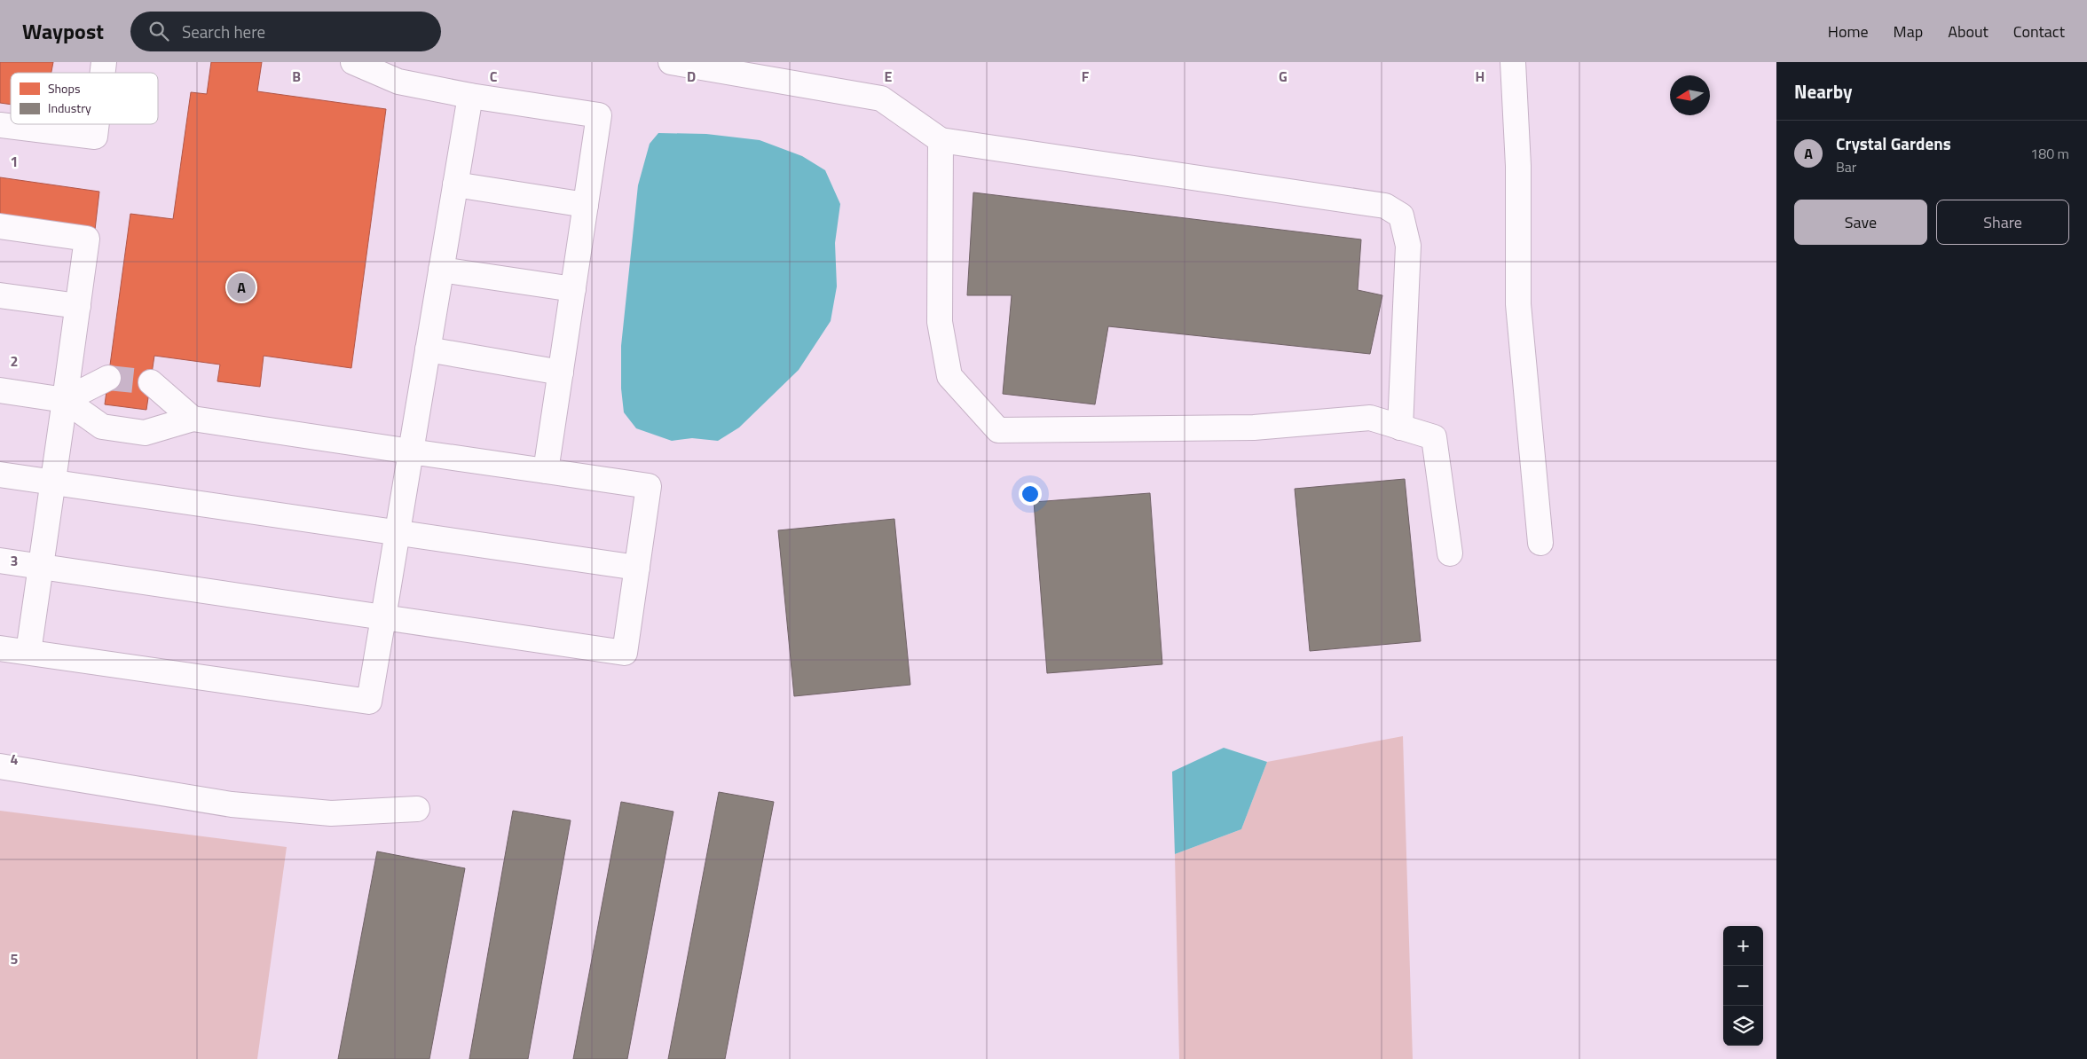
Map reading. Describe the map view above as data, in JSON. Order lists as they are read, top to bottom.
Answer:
{
  "legend": ["Shops", "Industry"],
  "north": "left",
  "page": {
    "header": "Waypost",
    "search": "Search here",
    "nav": [
      "Home",
      "Map",
      "About",
      "Contact"
    ],
    "heading": "Nearby",
    "list": [
      {
        "mark": "A",
        "name": "Crystal Gardens",
        "note": "Bar",
        "value": "180 m"
      }
    ],
    "buttons": ["Save", "Share"],
    "pins": "A",
    "map_buttons": ["+", "−"]
  },
  "grid": {
    "columns": [
      "B",
      "C",
      "D",
      "E",
      "F",
      "G",
      "H"
    ],
    "rows": [
      "1",
      "2",
      "3",
      "4",
      "5"
    ]
  }
}
